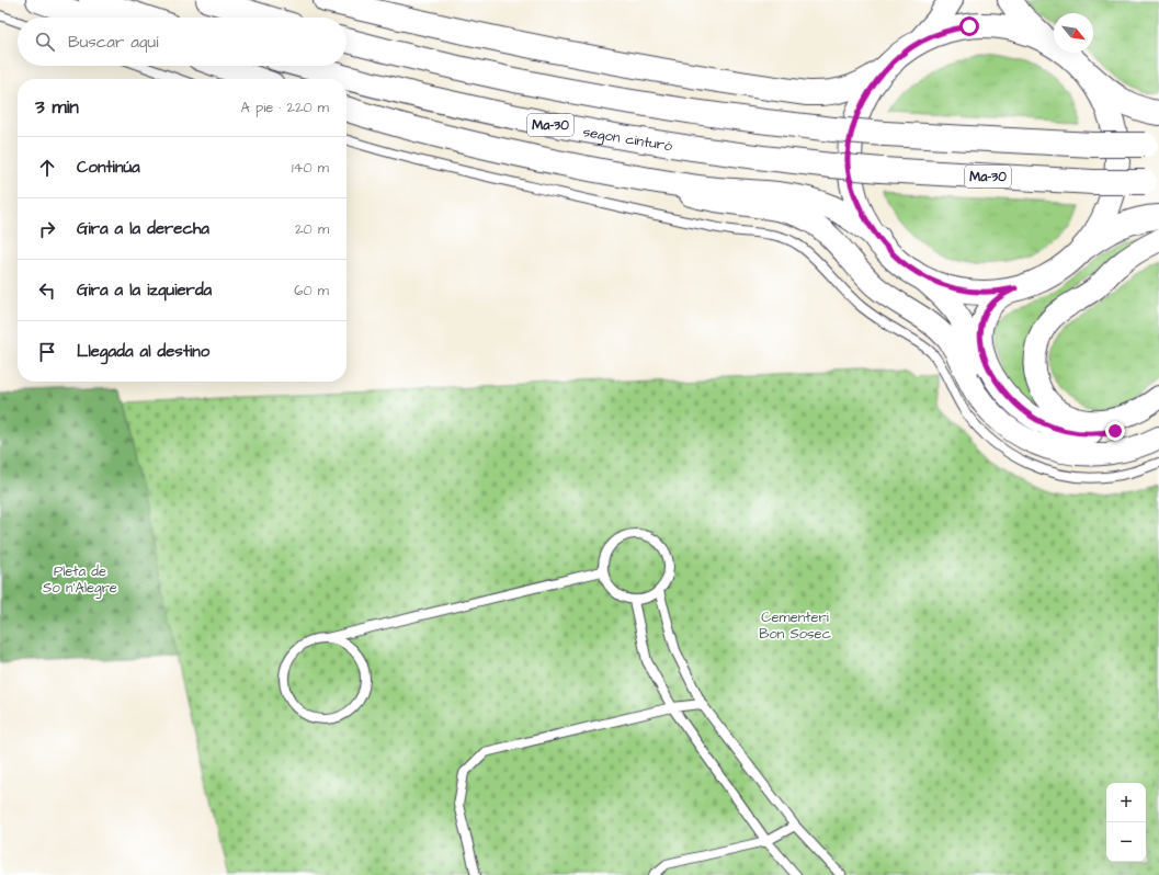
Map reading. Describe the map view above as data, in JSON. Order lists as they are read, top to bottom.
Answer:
{
  "streets": {
    "main road": ["Ma-30", "segon cinturó"]
  },
  "parks": ["Pleta de So n'Alegre", "Cementeri Bon Sosec"],
  "north": "bottom right",
  "page": {
    "search": "Buscar aquí",
    "heading": ["3 min", "A pie · 220 m"],
    "list": [
      ["Continúa", "140 m"],
      ["Gira a la derecha", "20 m"],
      ["Gira a la izquierda", "60 m"],
      "Llegada al destino"
    ],
    "map_buttons": ["+", "−"]
  }
}
